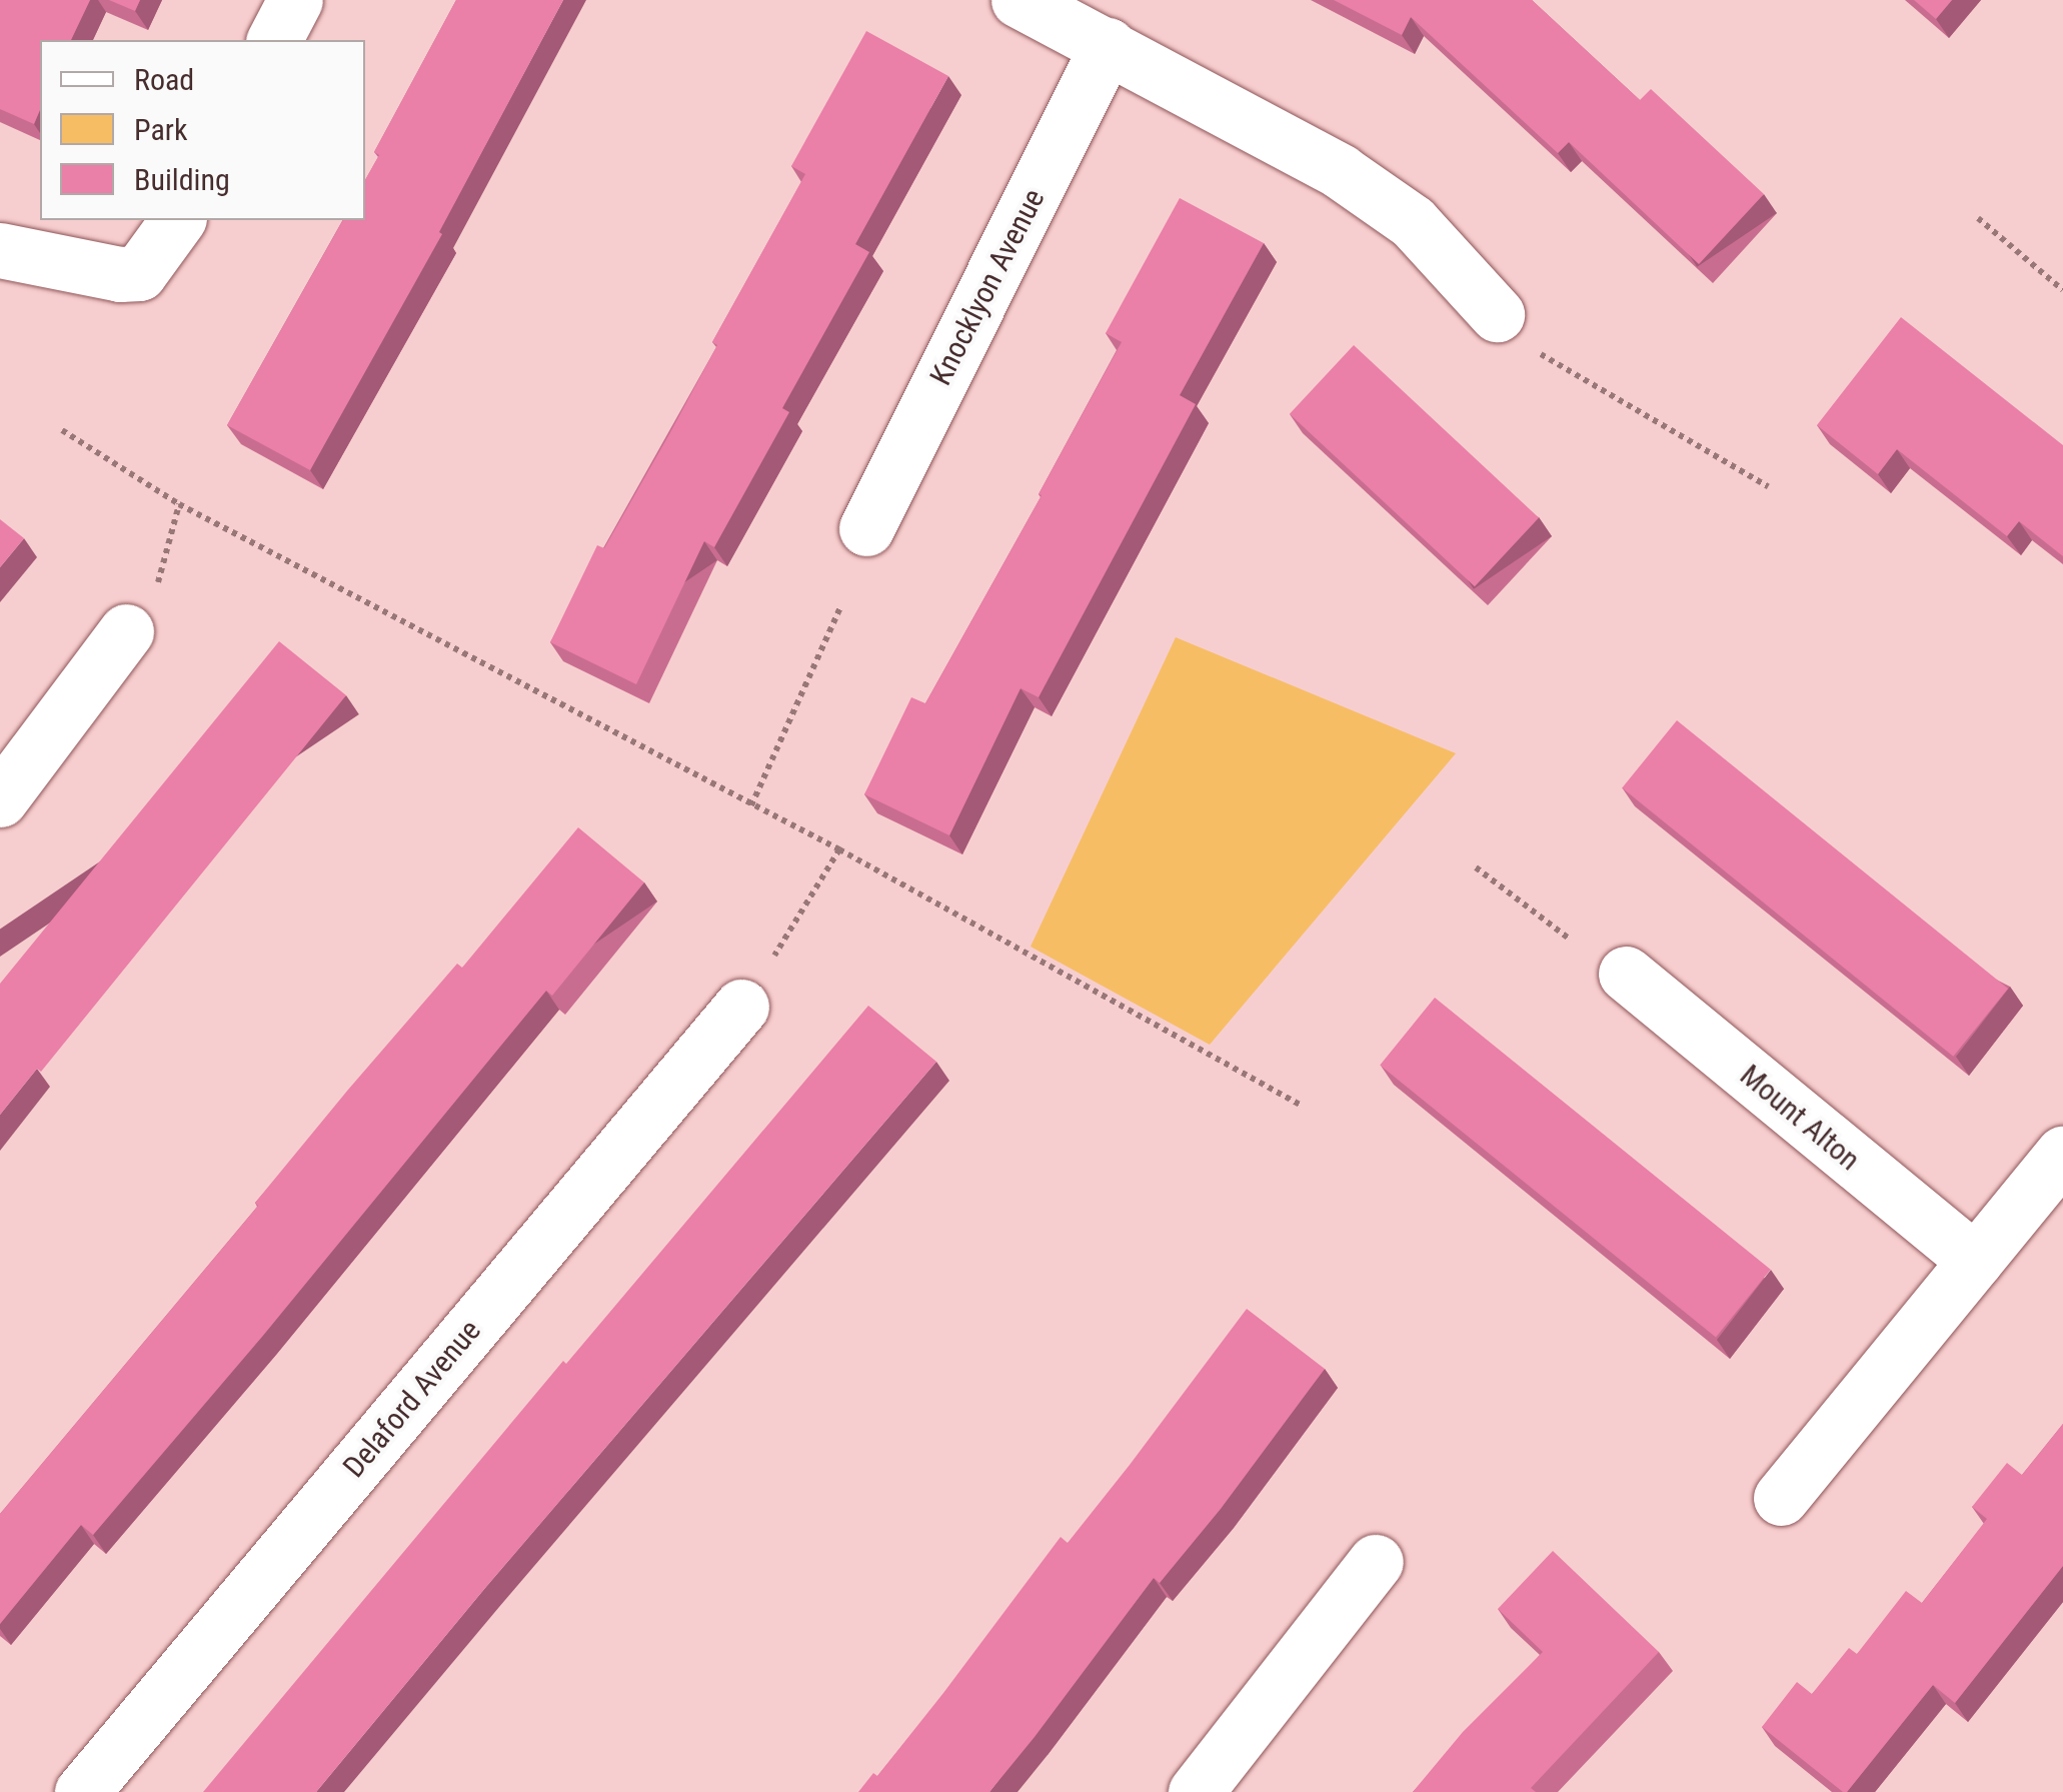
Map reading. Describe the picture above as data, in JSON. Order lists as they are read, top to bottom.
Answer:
{
  "streets": {
    "street": ["Knocklyon Avenue", "Mount Alton", "Delaford Avenue"]
  },
  "legend": ["Road", "Park", "Building"]
}
